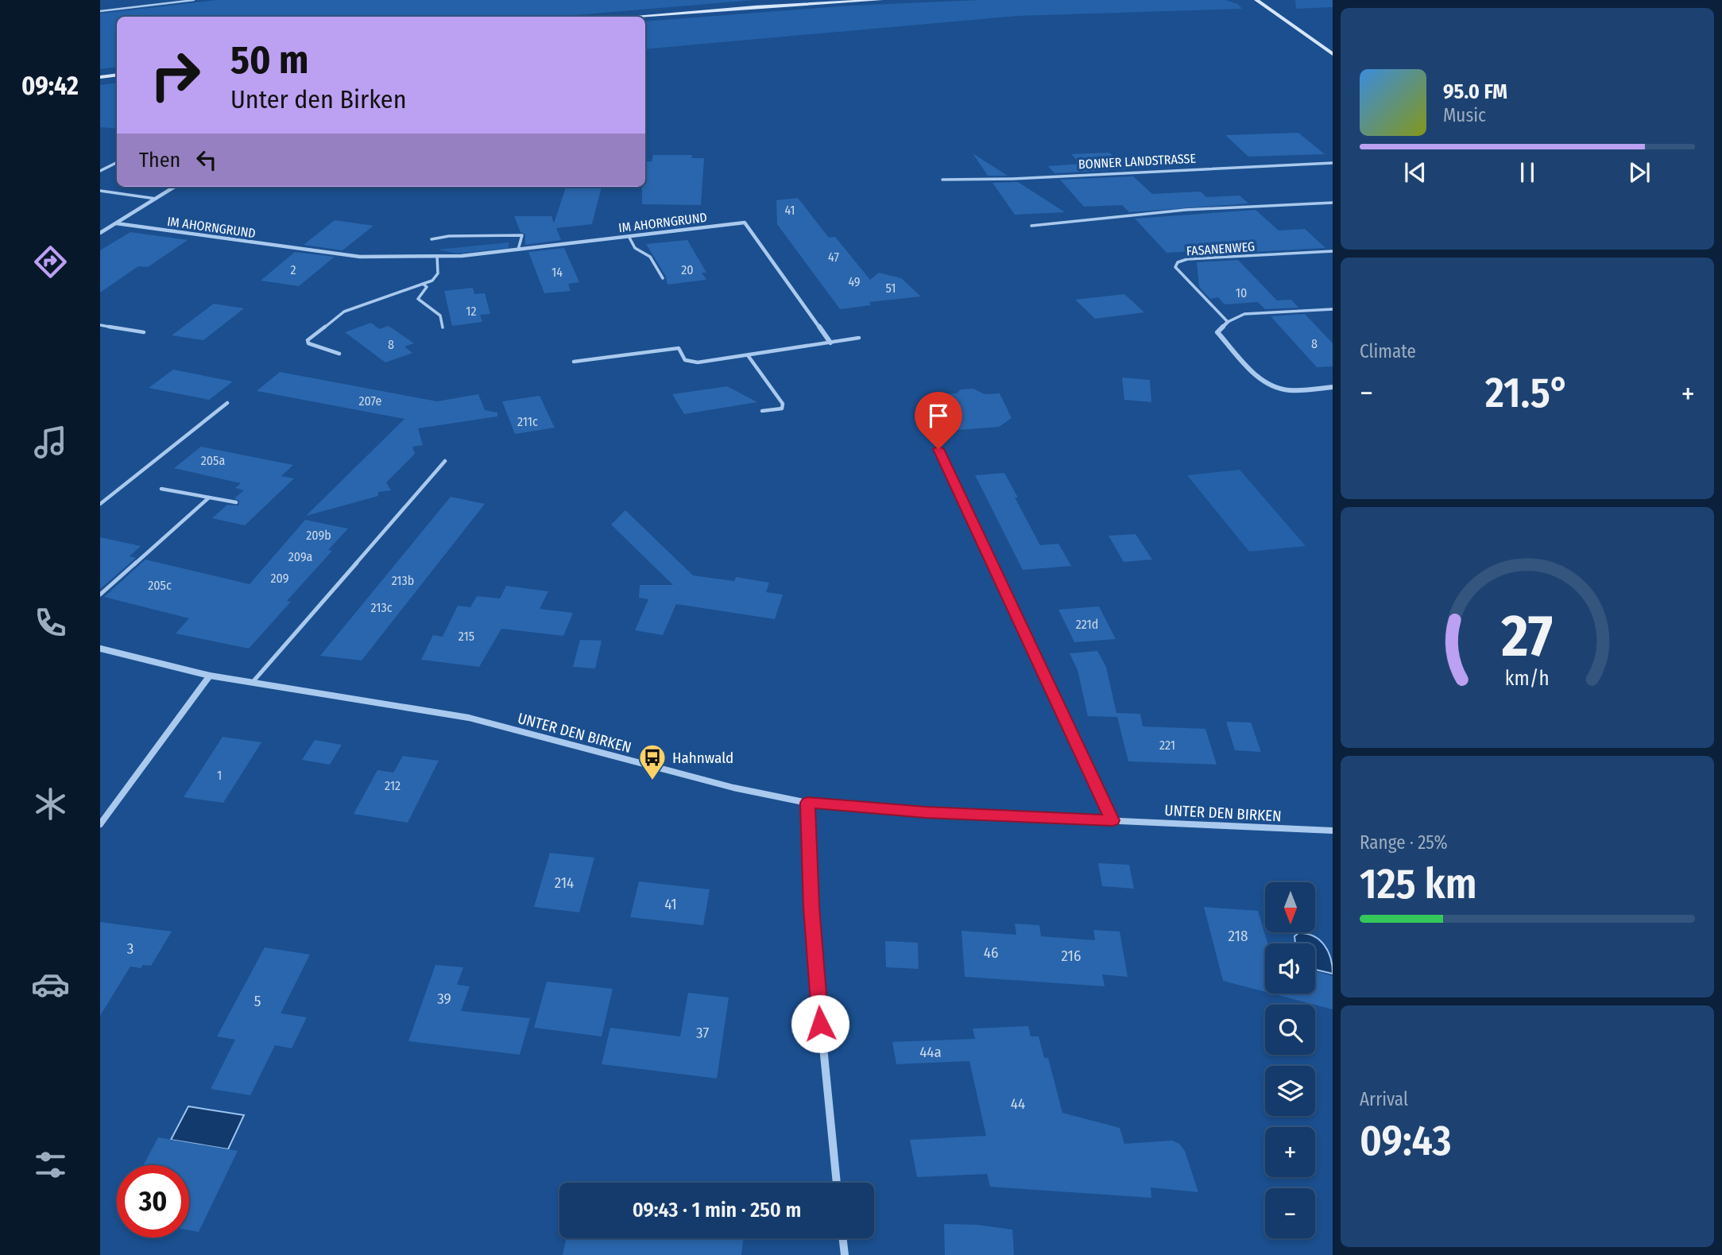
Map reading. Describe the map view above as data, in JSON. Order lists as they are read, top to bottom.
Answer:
{
  "streets": {
    "street": ["IM AHORNGRUND", "UNTER DEN BIRKEN"],
    "lane": ["BONNER LANDSTRASSE", "FASANENWEG"]
  },
  "places": {
    "bus stop": ["Hahnwald"]
  },
  "house_numbers": [
    "41",
    "47",
    "2",
    "20",
    "14",
    "49",
    "51",
    "10",
    "12",
    "8",
    "8",
    "207e",
    "211c",
    "205a",
    "209b",
    "209a",
    "209",
    "213b",
    "205c",
    "213c",
    "221d",
    "215",
    "221",
    "1",
    "212",
    "214",
    "41",
    "218",
    "3",
    "46",
    "216",
    "39",
    "5",
    "37",
    "44a",
    "44"
  ],
  "north": "bottom",
  "page": {
    "tabs": "09:42",
    "turn": ["50 m", "Unter den Birken"],
    "song": ["95.0 FM", "Music"],
    "then": "Then",
    "tile": [
      "Climate",
      ["Range · 25%", "125 km"],
      ["Arrival", "09:43"]
    ],
    "heat": ["−", "21.5°", "+"],
    "map_buttons": ["+", "−"],
    "limit": "30",
    "trip": "09:43 · 1 min · 250 m",
    "gauge": ["27", "km/h"]
  }
}
